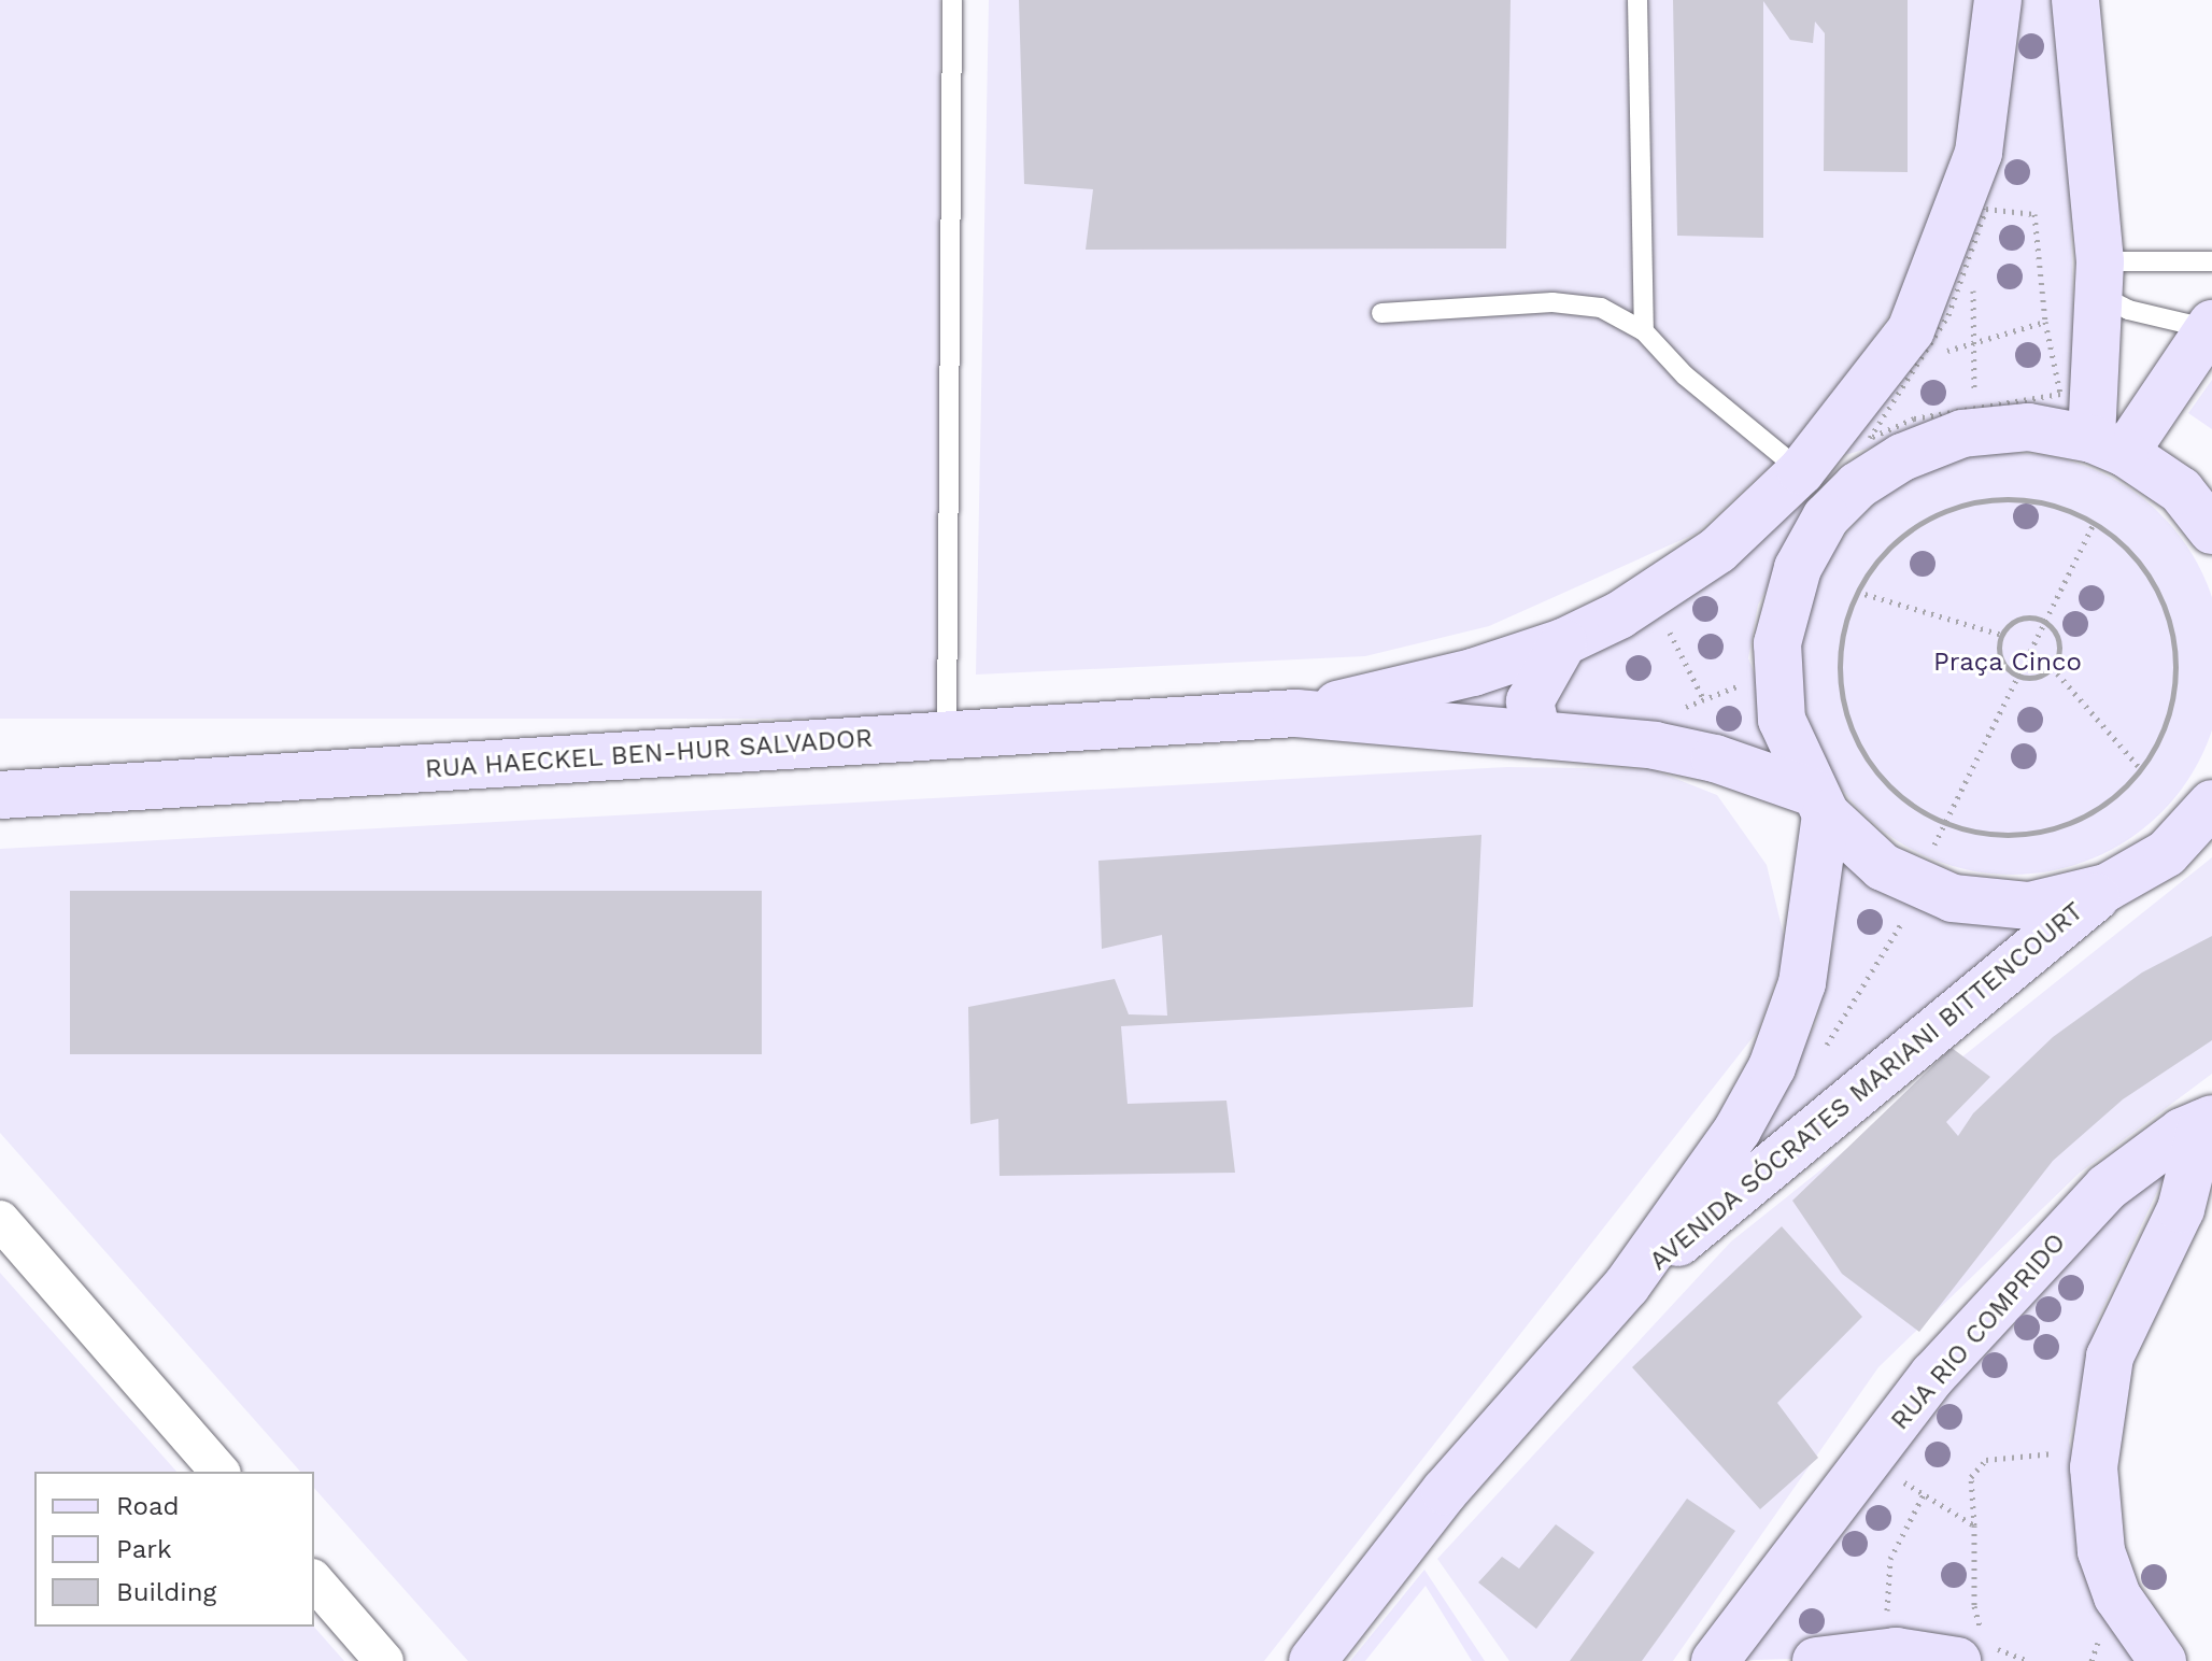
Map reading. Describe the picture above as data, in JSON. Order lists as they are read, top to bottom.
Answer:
{
  "streets": {
    "street": ["RUA HAECKEL BEN-HUR SALVADOR", "AVENIDA SÓCRATES MARIANI BITTENCOURT", "RUA RIO COMPRIDO"]
  },
  "crossings": [
    ["RUA HAECKEL BEN-HUR SALVADOR", "AVENIDA SÓCRATES MARIANI BITTENCOURT"]
  ],
  "parks": ["Praça Cinco"],
  "legend": ["Road", "Park", "Building"]
}
